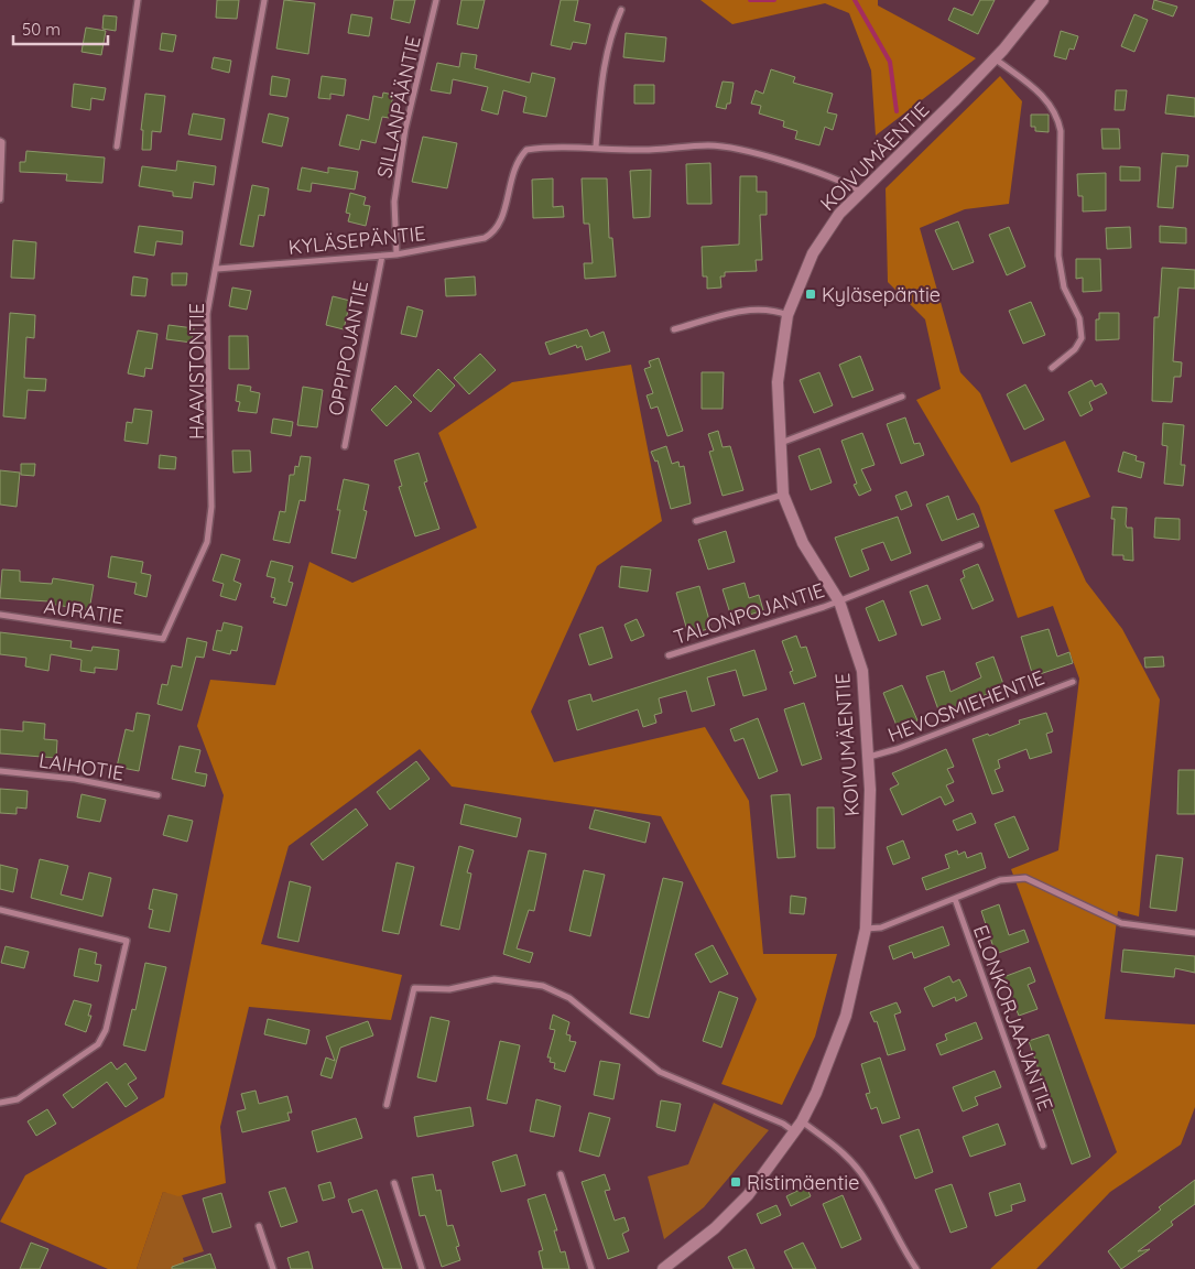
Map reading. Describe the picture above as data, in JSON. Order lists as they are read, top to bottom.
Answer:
{
  "streets": {
    "street": [
      "SILLANPÄÄNTIE",
      "KOIVUMÄENTIE",
      "KYLÄSEPÄNTIE",
      "OPPIPOJANTIE",
      "HAAVISTONTIE",
      "AURATIE",
      "TALONPOJANTIE",
      "HEVOSMIEHENTIE",
      "LAIHOTIE",
      "ELONKORJAAJANTIE"
    ]
  },
  "crossings": [
    ["SILLANPÄÄNTIE", "KYLÄSEPÄNTIE"],
    ["KOIVUMÄENTIE", "KYLÄSEPÄNTIE"],
    ["KOIVUMÄENTIE", "TALONPOJANTIE"],
    ["KOIVUMÄENTIE", "HEVOSMIEHENTIE"],
    ["KYLÄSEPÄNTIE", "OPPIPOJANTIE"],
    ["KYLÄSEPÄNTIE", "HAAVISTONTIE"],
    ["HAAVISTONTIE", "AURATIE"]
  ],
  "places": {
    "transit": ["Kyläsepäntie", "Ristimäentie"]
  },
  "scale_bar": "50 m"
}
